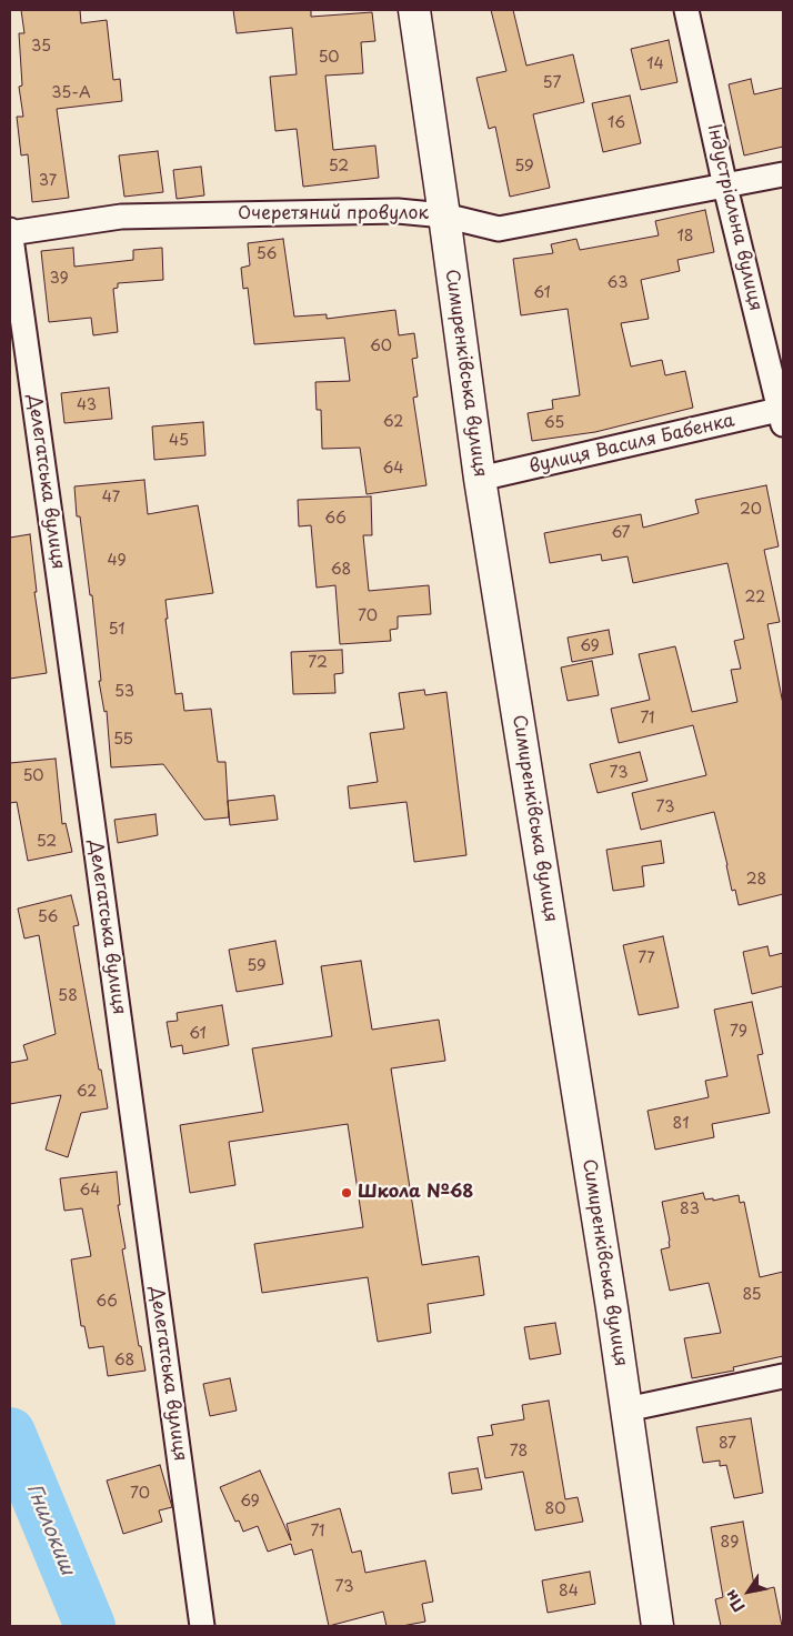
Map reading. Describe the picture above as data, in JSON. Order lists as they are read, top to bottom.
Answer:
{
  "streets": {
    "main road": ["Симиренківська вулиця"],
    "street": [
      "Очеретяний провулок",
      "Індустріальна вулиця",
      "вулиця Василя Бабенка",
      "Делегатська вулиця"
    ]
  },
  "crossings": [
    ["Очеретяний провулок", "Індустріальна вулиця"],
    ["Очеретяний провулок", "Симиренківська вулиця"],
    ["Очеретяний провулок", "Делегатська вулиця"],
    ["Індустріальна вулиця", "вулиця Василя Бабенка"],
    ["Симиренківська вулиця", "вулиця Василя Бабенка"]
  ],
  "water": ["Гнилокиш"],
  "places": ["Школа №68"],
  "house_numbers": [
    "35",
    "50",
    "14",
    "57",
    "35-А",
    "16",
    "52",
    "59",
    "37",
    "18",
    "56",
    "39",
    "63",
    "61",
    "60",
    "43",
    "62",
    "65",
    "45",
    "64",
    "47",
    "20",
    "66",
    "67",
    "49",
    "68",
    "22",
    "70",
    "51",
    "69",
    "72",
    "53",
    "71",
    "55",
    "73",
    "50",
    "73",
    "52",
    "28",
    "56",
    "77",
    "59",
    "58",
    "79",
    "61",
    "62",
    "81",
    "64",
    "83",
    "85",
    "66",
    "68",
    "87",
    "78",
    "70",
    "69",
    "80",
    "71",
    "89",
    "73",
    "84"
  ],
  "north": "bottom left"
}
